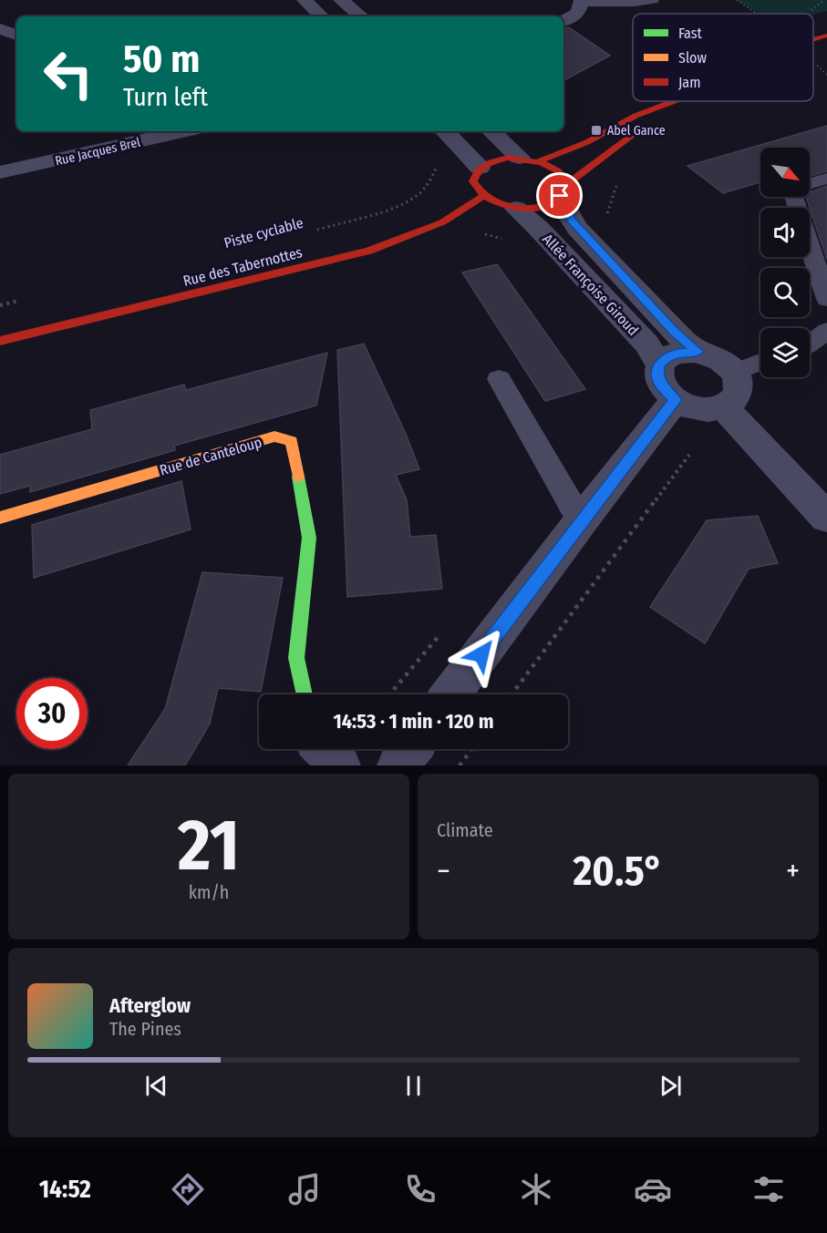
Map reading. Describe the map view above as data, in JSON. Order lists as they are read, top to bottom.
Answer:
{
  "streets": {
    "street": [
      "Rue Jacques Brel",
      "Rue des Tabernottes",
      "Allée Françoise Giroud",
      "Rue de Canteloup"
    ],
    "path": ["Piste cyclable"]
  },
  "places": {
    "transit": ["Abel Gance"]
  },
  "legend": ["Fast", "Slow", "Jam"],
  "north": "bottom right",
  "page": {
    "turn": ["50 m", "Turn left"],
    "limit": "30",
    "trip": "14:53 · 1 min · 120 m",
    "tile": [
      ["21", "km/h"],
      "Climate"
    ],
    "heat": ["−", "20.5°", "+"],
    "song": ["Afterglow", "The Pines"],
    "tabs": "14:52"
  }
}
